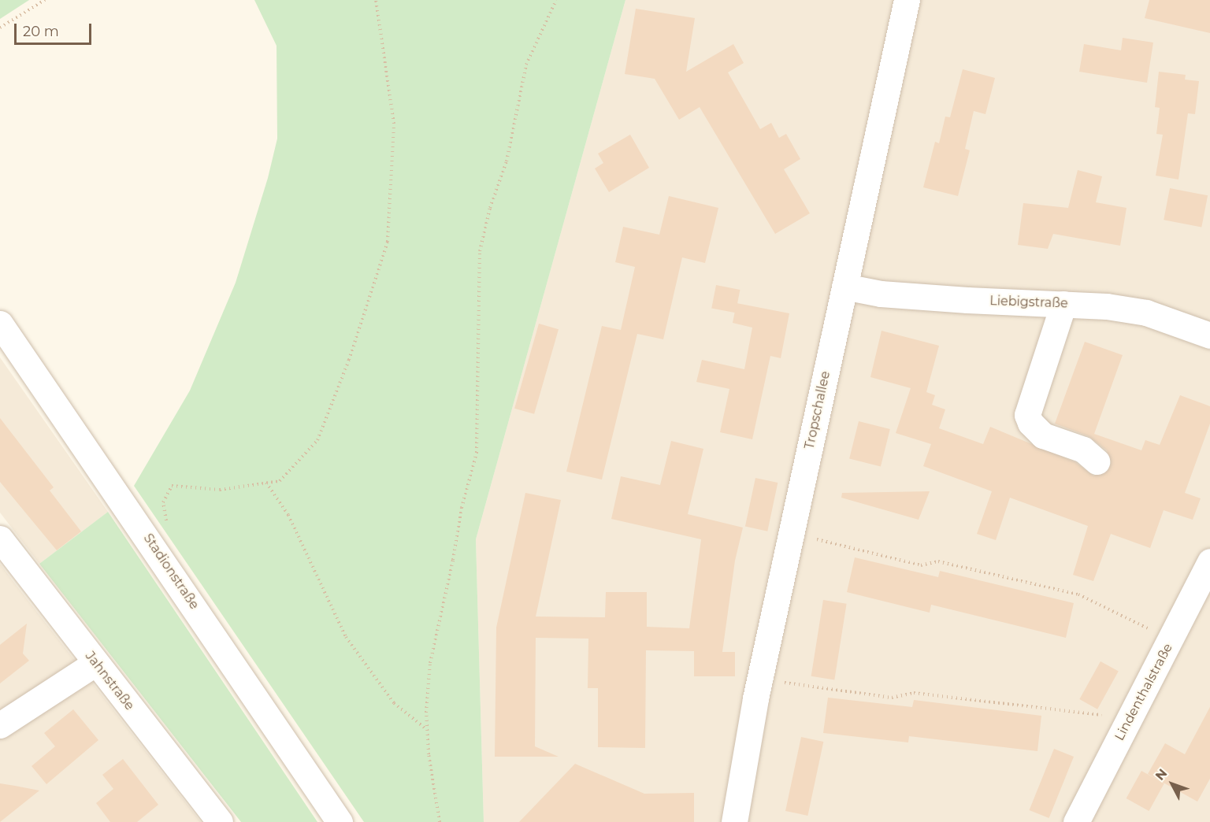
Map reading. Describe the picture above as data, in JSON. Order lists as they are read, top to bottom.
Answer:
{
  "streets": {
    "street": [
      "Liebigstraße",
      "Tropschallee",
      "Stadionstraße",
      "Jahnstraße",
      "Lindenthalstraße"
    ]
  },
  "crossings": [
    ["Liebigstraße", "Tropschallee"]
  ],
  "scale_bar": "20 m",
  "north": "top left"
}
